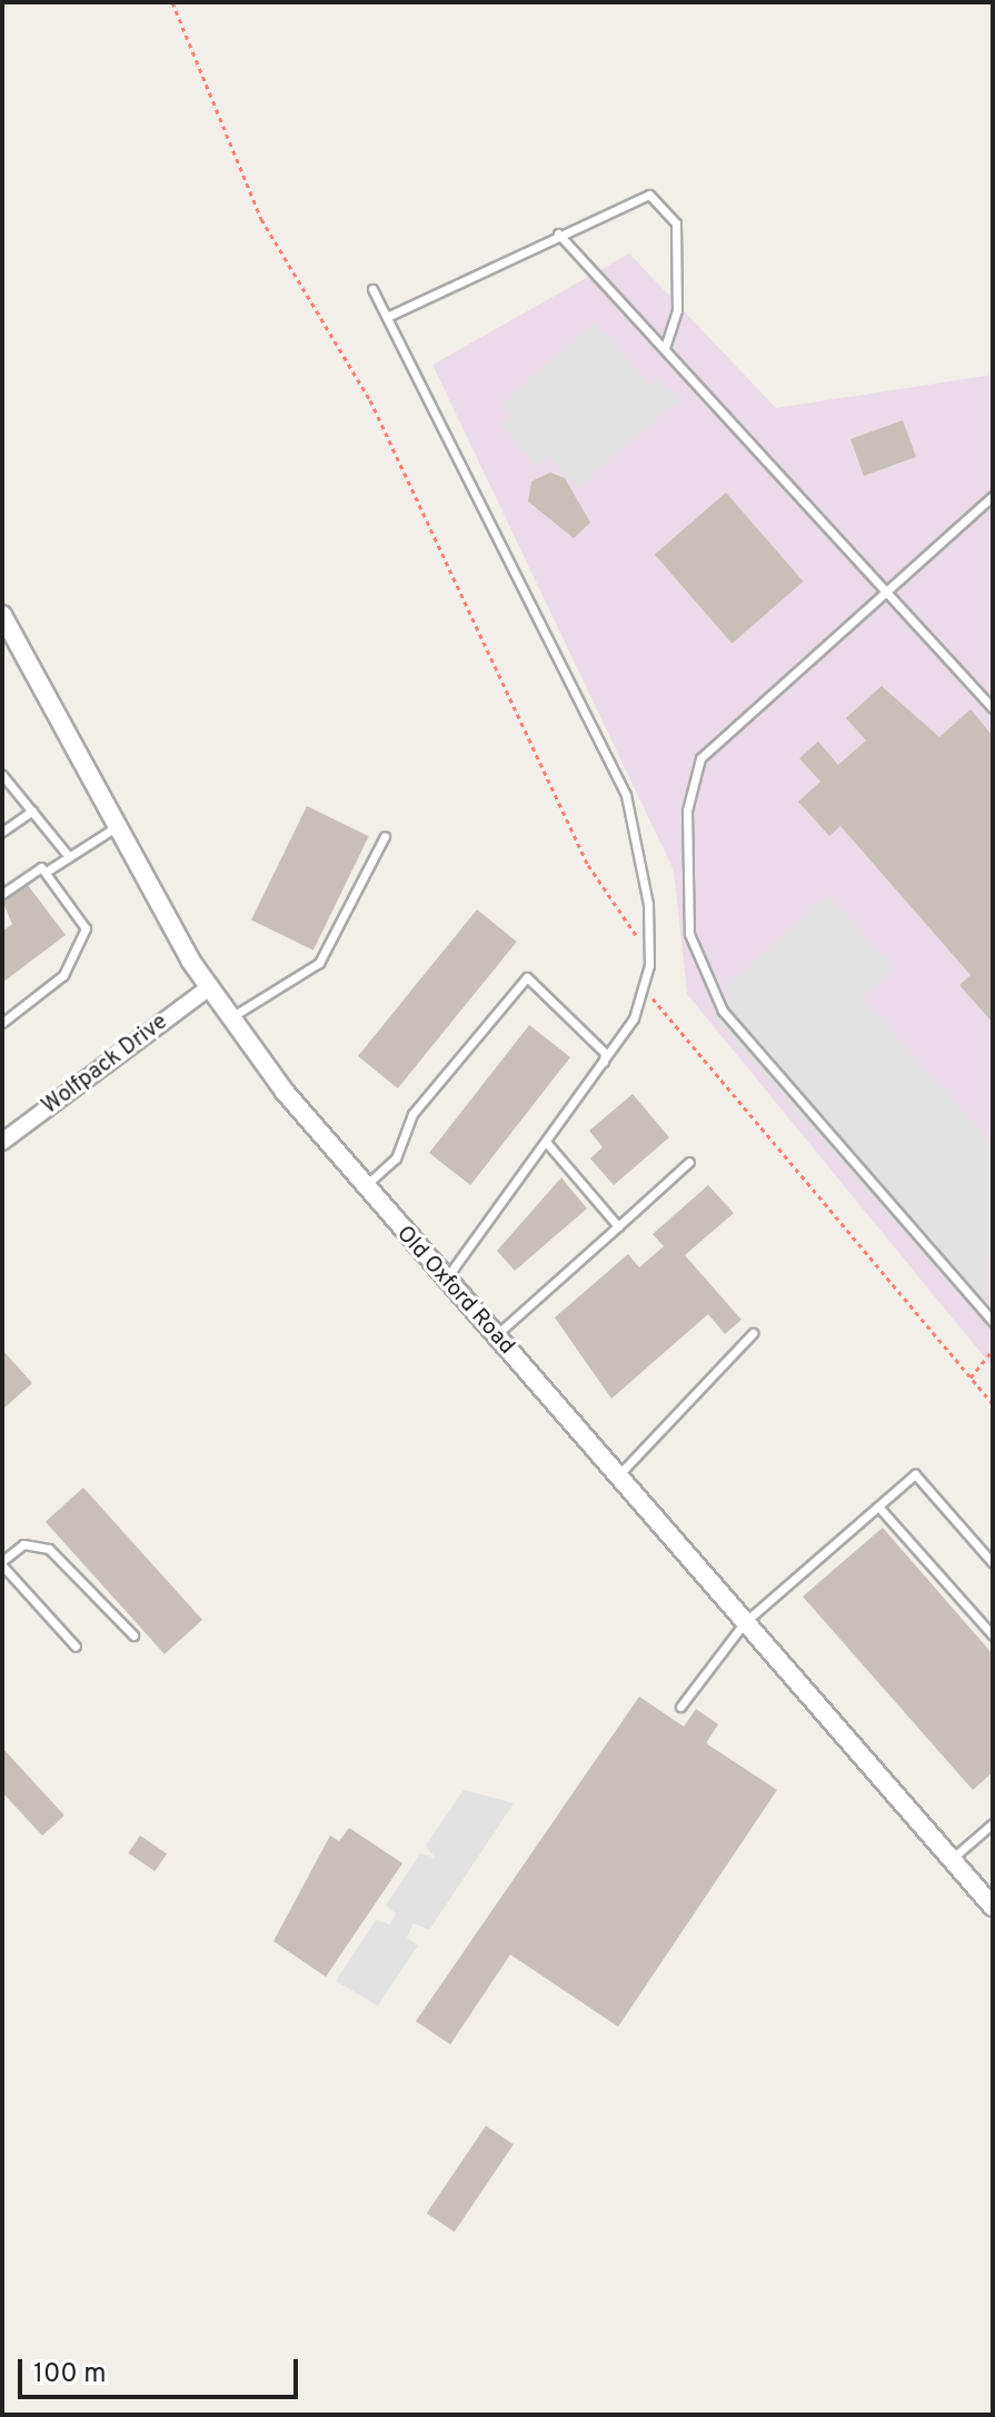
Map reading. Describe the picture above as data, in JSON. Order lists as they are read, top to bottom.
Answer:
{
  "streets": {
    "street": ["Wolfpack Drive", "Old Oxford Road"]
  },
  "crossings": [
    ["Wolfpack Drive", "Old Oxford Road"]
  ],
  "scale_bar": "100 m"
}
